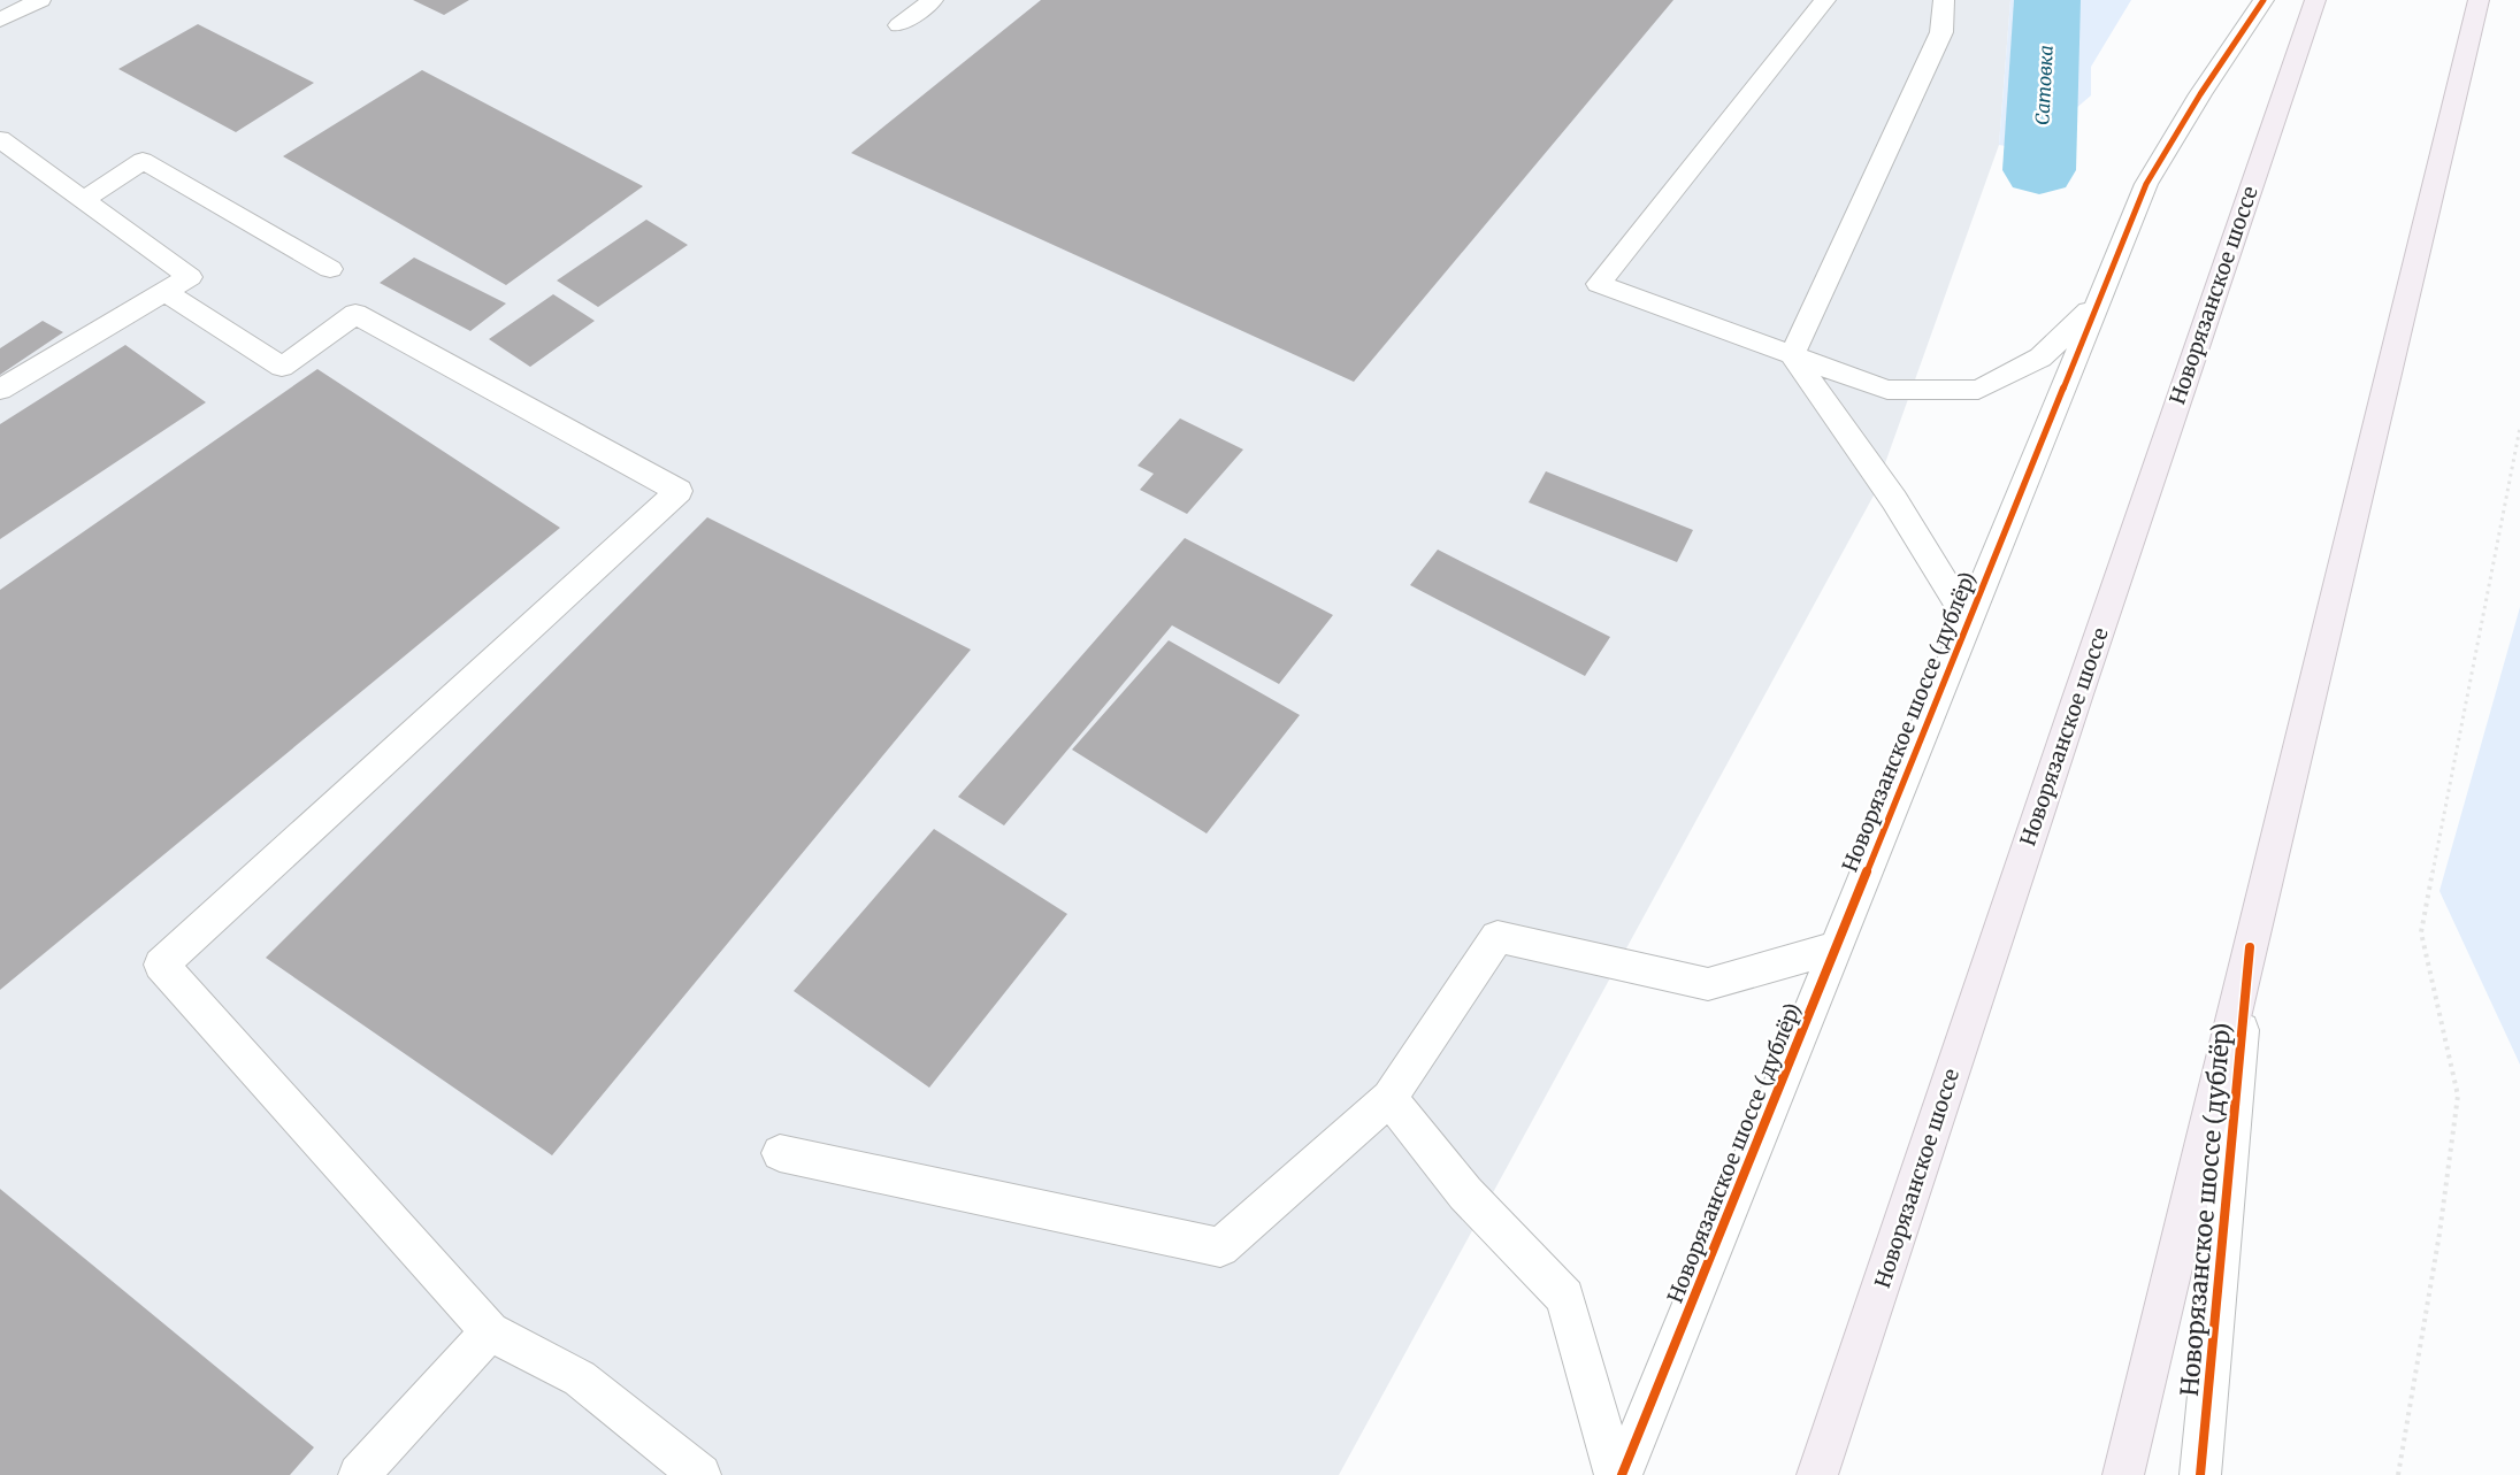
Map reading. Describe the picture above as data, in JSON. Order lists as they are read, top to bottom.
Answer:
{
  "streets": {
    "highway": ["Новорязанское шоссе"],
    "street": ["Новорязанское шоссе (дублёр)"]
  },
  "water": ["Сатовка"]
}
